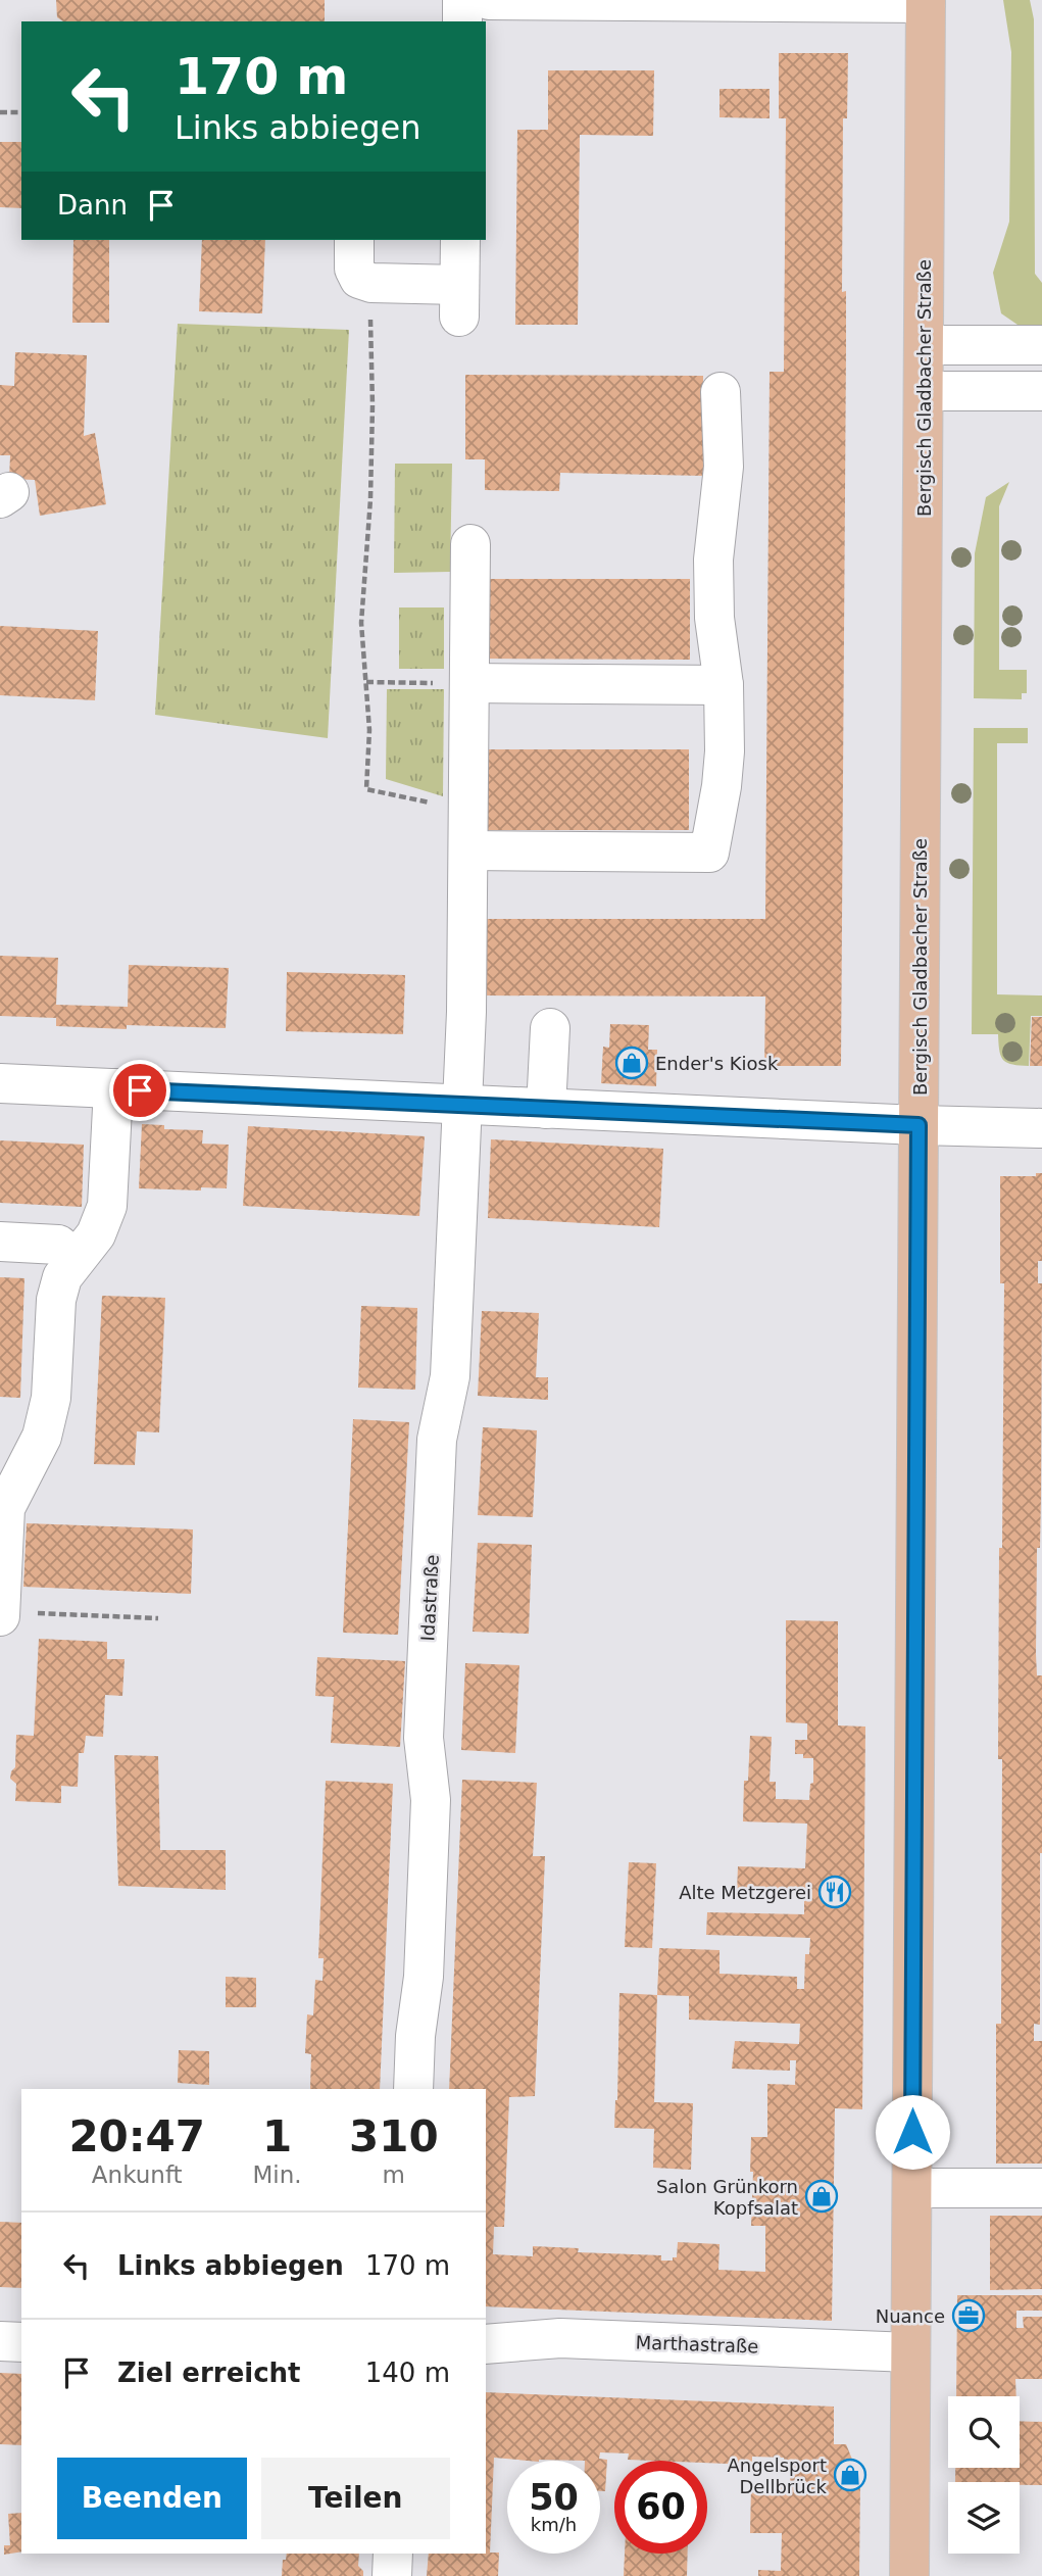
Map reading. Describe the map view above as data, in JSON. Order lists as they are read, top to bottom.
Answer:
{
  "streets": {
    "main road": ["Bergisch Gladbacher Straße"],
    "street": ["Idastraße", "Marthastraße"]
  },
  "crossings": [
    ["Bergisch Gladbacher Straße", "Marthastraße"]
  ],
  "places": {
    "shop": ["Ender's Kiosk", "Salon Grünkorn Kopfsalat", "Angelsport Dellbrück"],
    "restaurant": ["Alte Metzgerei"],
    "office": ["Nuance"]
  },
  "page": {
    "turn": ["170 m", "Links abbiegen"],
    "then": "Dann",
    "eta": [
      "20:47",
      "Ankunft",
      "1",
      "Min.",
      "310",
      "m"
    ],
    "list": [
      {
        "name": "Links abbiegen",
        "value": "170 m"
      },
      {
        "name": "Ziel erreicht",
        "value": "140 m"
      }
    ],
    "buttons": ["Beenden", "Teilen"],
    "speed": "50 km/h",
    "limit": "60"
  }
}
